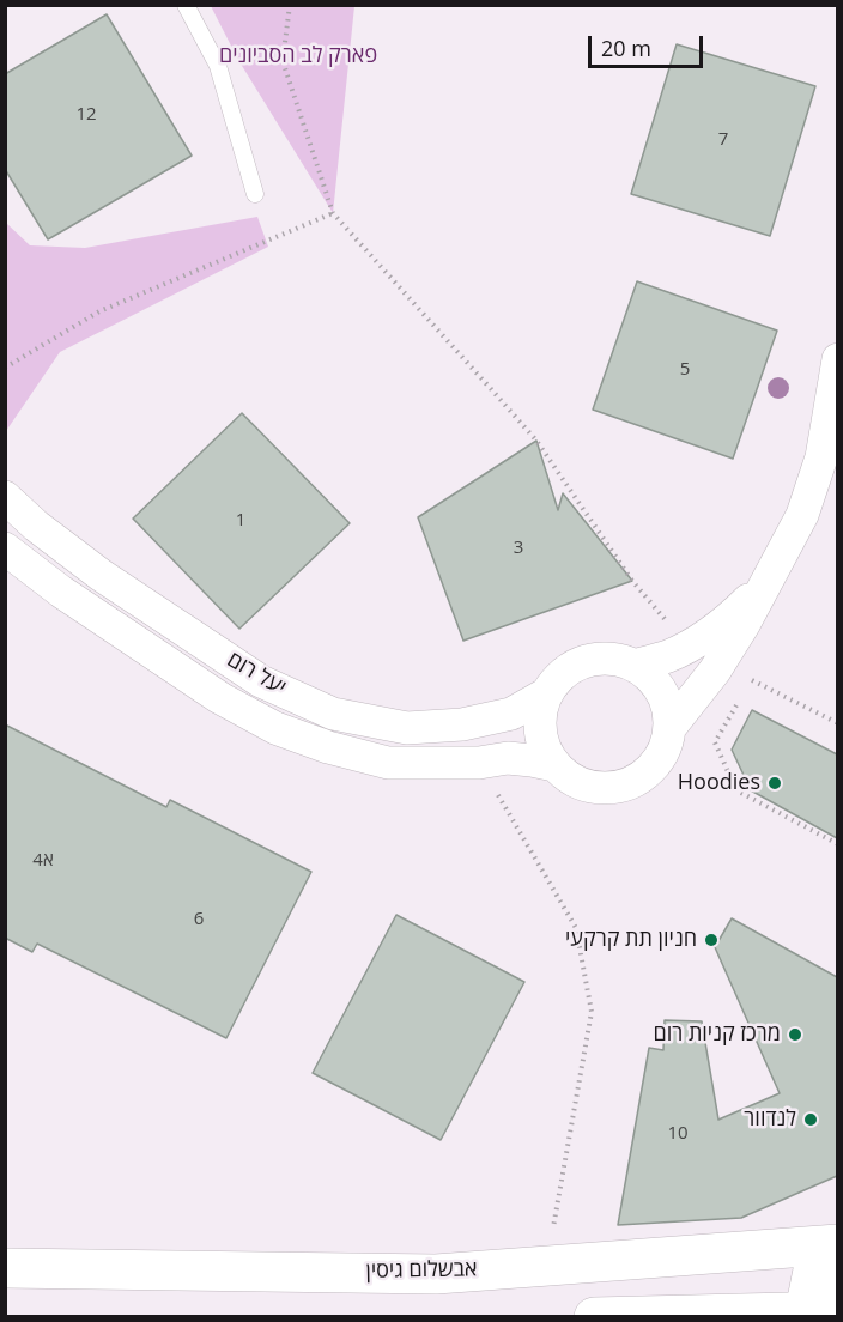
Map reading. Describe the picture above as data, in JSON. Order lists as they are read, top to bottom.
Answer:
{
  "streets": {
    "street": ["יעל רום", "אבשלום גיסין"]
  },
  "parks": ["פארק לב הסביונים"],
  "places": [
    "Hoodies",
    "חניון תת קרקעי",
    "מרכז קניות רום",
    "לנדוור"
  ],
  "house_numbers": [
    "12",
    "7",
    "5",
    "1",
    "3",
    "4א",
    "6",
    "10"
  ],
  "scale_bar": "20 m"
}
